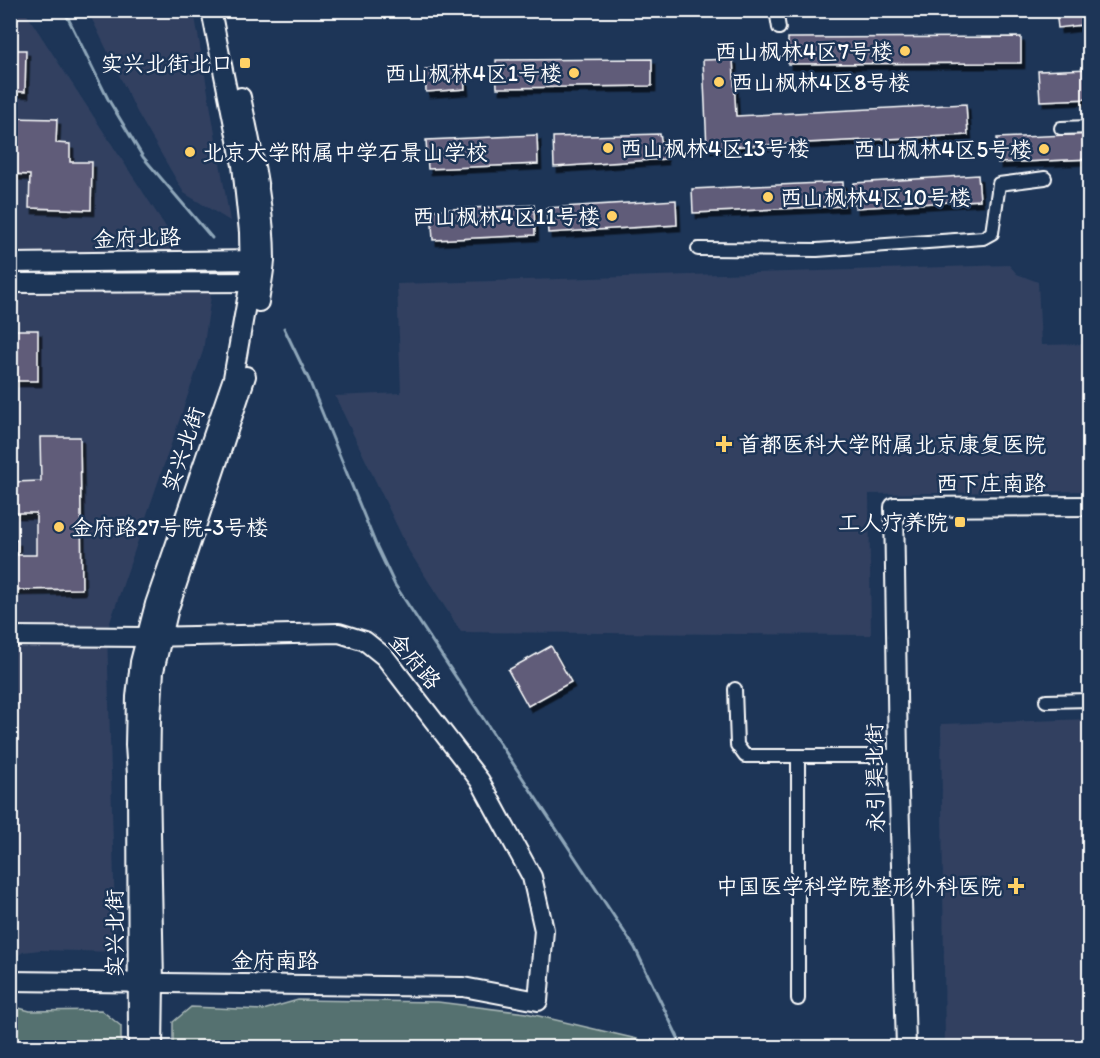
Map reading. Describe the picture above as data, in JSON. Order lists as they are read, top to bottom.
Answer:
{
  "streets": {
    "street": [
      "金府北路",
      "实兴北街",
      "西下庄南路",
      "金府路",
      "永引渠北街",
      "金府南路"
    ]
  },
  "crossings": [
    ["金府北路", "实兴北街"],
    ["实兴北街", "金府路"],
    ["实兴北街", "金府南路"],
    ["西下庄南路", "永引渠北街"],
    ["金府路", "金府南路"]
  ],
  "places": {
    "other": [
      "西山枫林4区7号楼",
      "西山枫林4区1号楼",
      "西山枫林4区8号楼",
      "西山枫林4区13号楼",
      "西山枫林4区5号楼",
      "北京大学附属中学石景山学校",
      "西山枫林4区10号楼",
      "西山枫林4区11号楼",
      "金府路27号院-3号楼"
    ],
    "transit": ["实兴北街北口", "工人疗养院"],
    "health": ["首都医科大学附属北京康复医院", "中国医学科学院整形外科医院"]
  }
}
